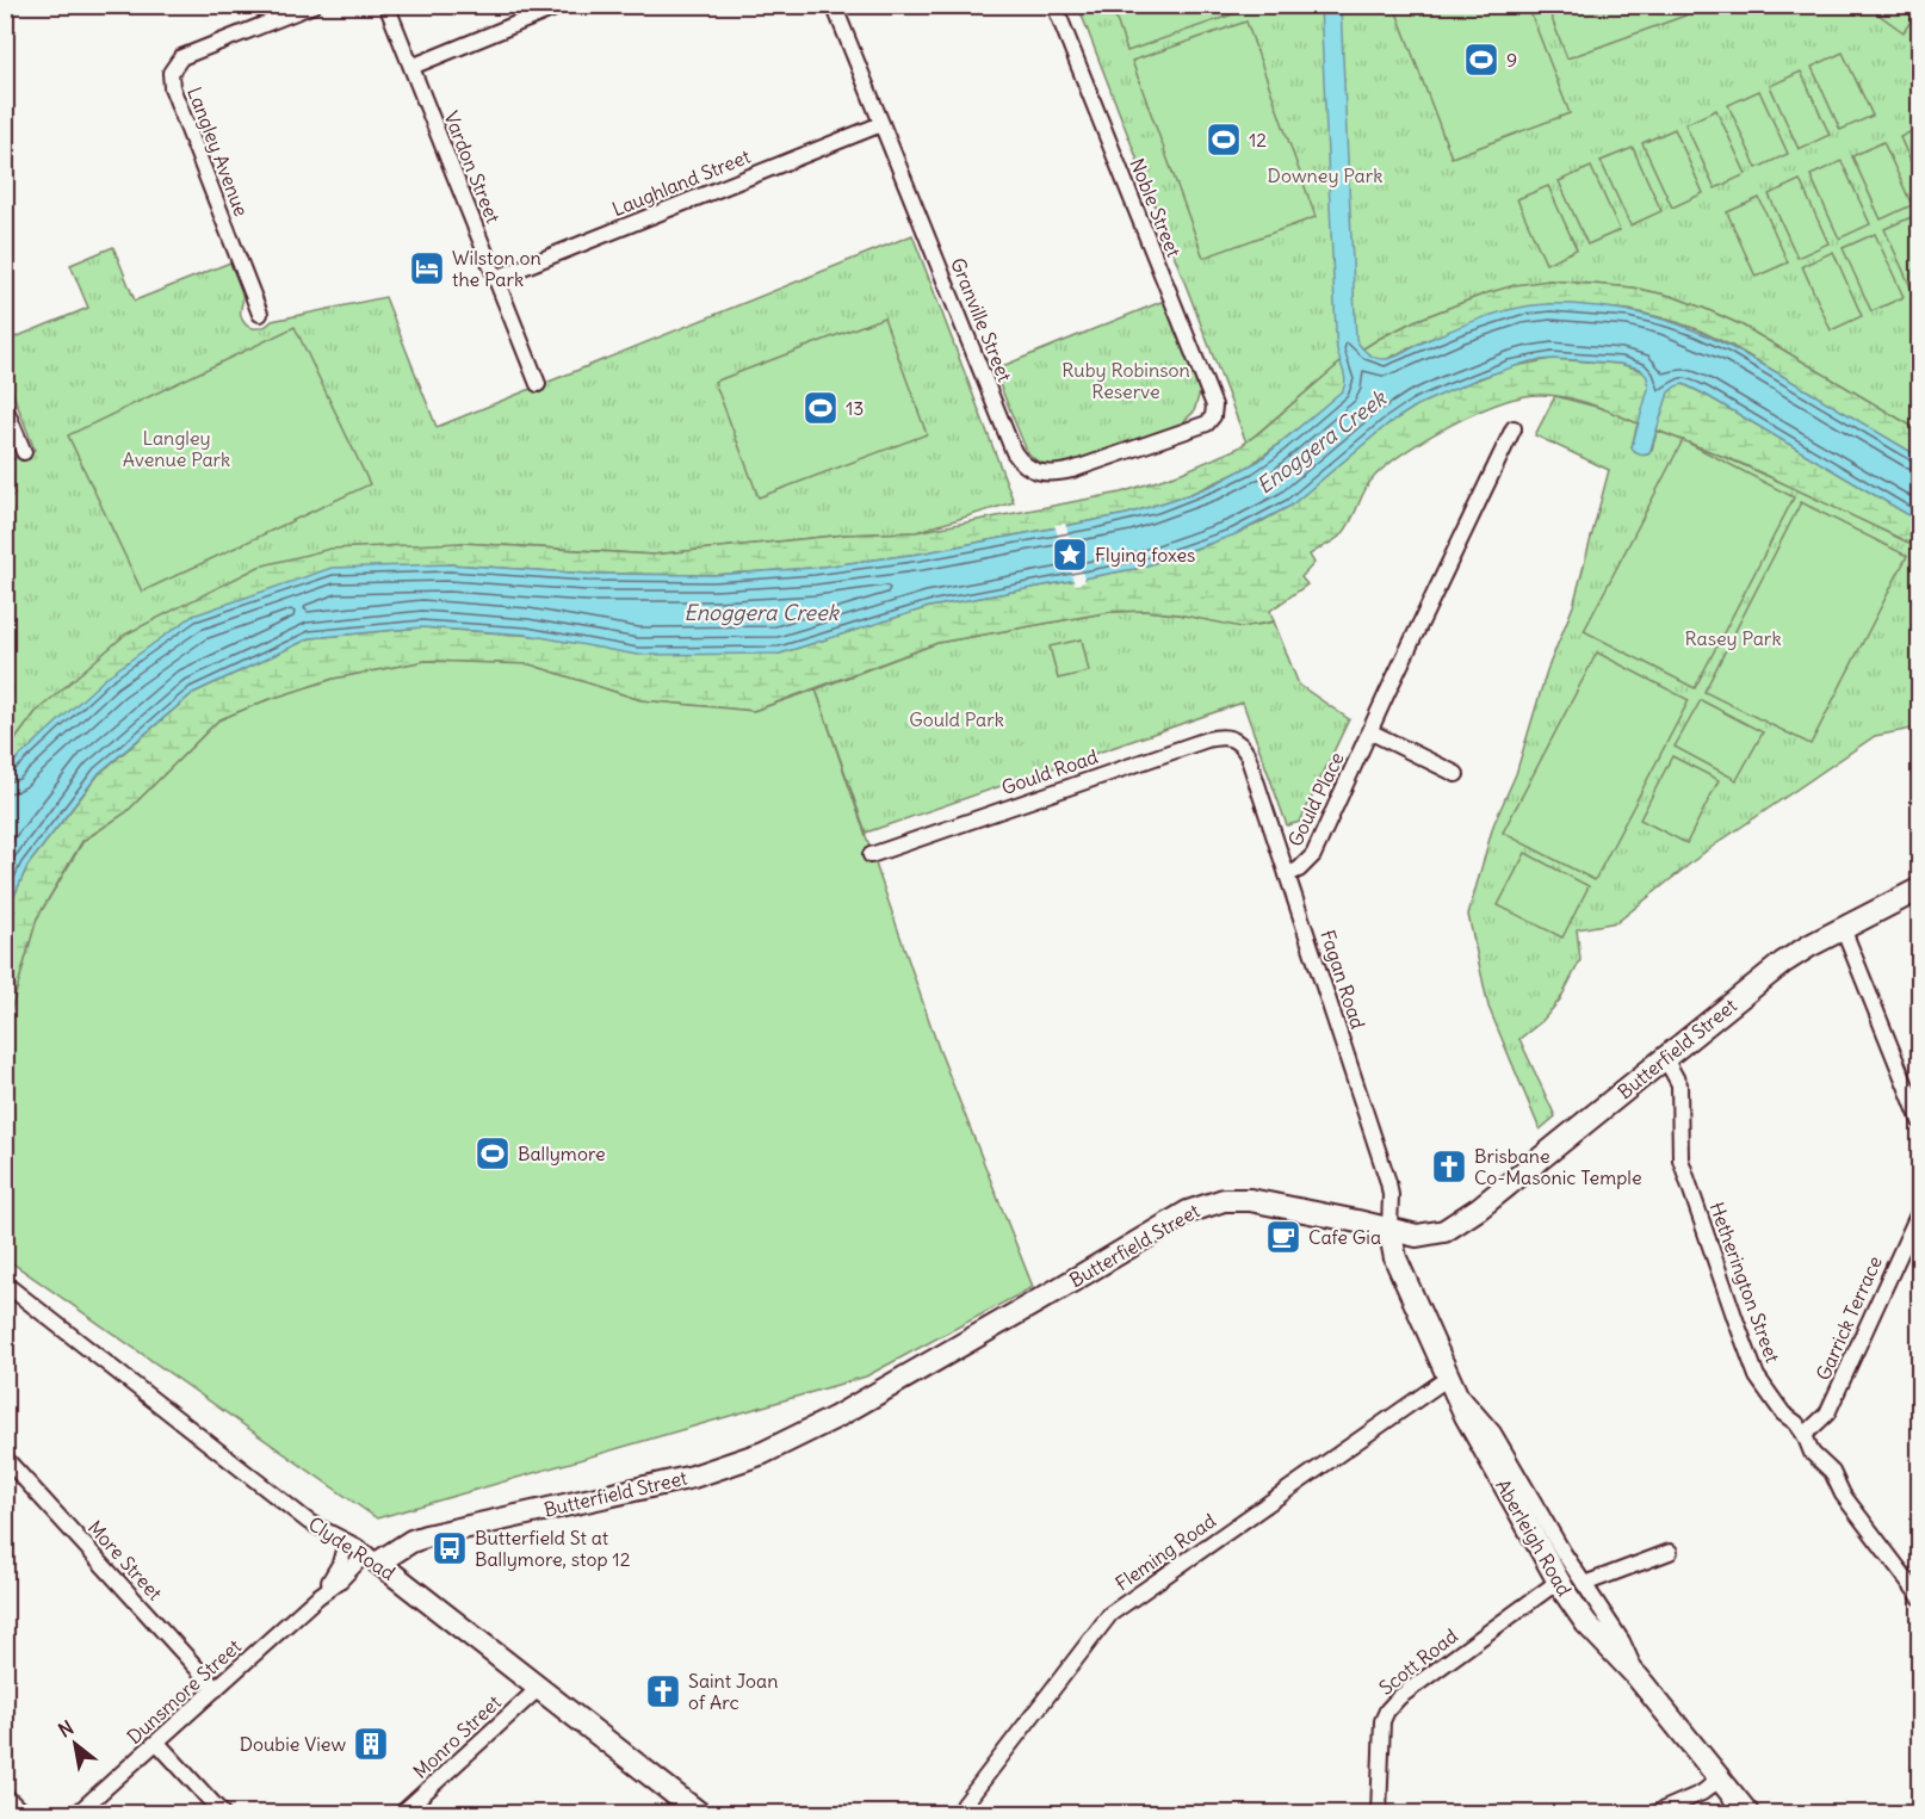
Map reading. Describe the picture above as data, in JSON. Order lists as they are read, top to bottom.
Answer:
{
  "streets": {
    "street": [
      "Langley Avenue",
      "Vardon Street",
      "Laughland Street",
      "Noble Street",
      "Granville Street",
      "Gould Road",
      "Gould Place",
      "Fagan Road",
      "Butterfield Street",
      "Hetherington Street",
      "Garrick Terrace",
      "Aberleigh Road",
      "Clyde Road",
      "Fleming Road",
      "More Street",
      "Scott Road",
      "Dunsmore Street",
      "Monro Street"
    ]
  },
  "crossings": [
    ["Vardon Street", "Laughland Street"],
    ["Laughland Street", "Granville Street"],
    ["Noble Street", "Granville Street"],
    ["Gould Road", "Fagan Road"],
    ["Gould Place", "Fagan Road"],
    ["Fagan Road", "Butterfield Street"],
    ["Fagan Road", "Aberleigh Road"],
    ["Butterfield Street", "Hetherington Street"],
    ["Butterfield Street", "Aberleigh Road"],
    ["Butterfield Street", "Clyde Road"],
    ["Butterfield Street", "Dunsmore Street"],
    ["Hetherington Street", "Garrick Terrace"],
    ["Aberleigh Road", "Fleming Road"],
    ["Aberleigh Road", "Scott Road"],
    ["Clyde Road", "Dunsmore Street"],
    ["Clyde Road", "Monro Street"],
    ["More Street", "Dunsmore Street"]
  ],
  "water": ["Enoggera Creek"],
  "parks": [
    "Downey Park",
    "Ruby Robinson Reserve",
    "Langley Avenue Park",
    "Rasey Park",
    "Gould Park"
  ],
  "places": {
    "sports": [
      "9",
      "12",
      "13",
      "Ballymore"
    ],
    "hotel": ["Wilston on the Park"],
    "place": ["Flying foxes"],
    "church": ["Brisbane Co-Masonic Temple", "Saint Joan of Arc"],
    "cafe": ["Cafe Gia"],
    "bus stop": ["Butterfield St at Ballymore, stop 12"],
    "building": ["Doubie View"]
  },
  "north": "top left"
}
